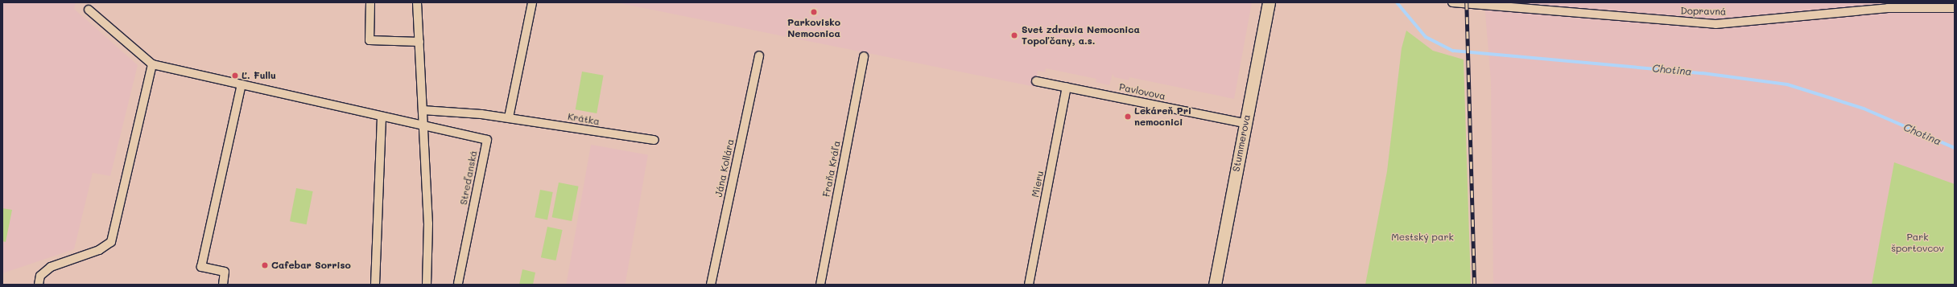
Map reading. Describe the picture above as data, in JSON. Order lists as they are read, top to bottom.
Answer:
{
  "streets": {
    "street": [
      "Dopravná",
      "Pavlovova",
      "Krátka",
      "Stummerova",
      "Jána Kollára",
      "Fraňa Kráľa",
      "Streďanská",
      "Mieru"
    ]
  },
  "crossings": [
    ["Pavlovova", "Stummerova"],
    ["Pavlovova", "Mieru"]
  ],
  "water": ["Chotina"],
  "parks": ["Mestský park", "Park športovcov"],
  "places": [
    "Parkovisko Nemocnica",
    "Svet zdravia Nemocnica Topoľčany, a.s.",
    "Ľ. Fullu",
    "Lekáreň Pri nemocnici",
    "Cafebar Sorriso"
  ]
}
